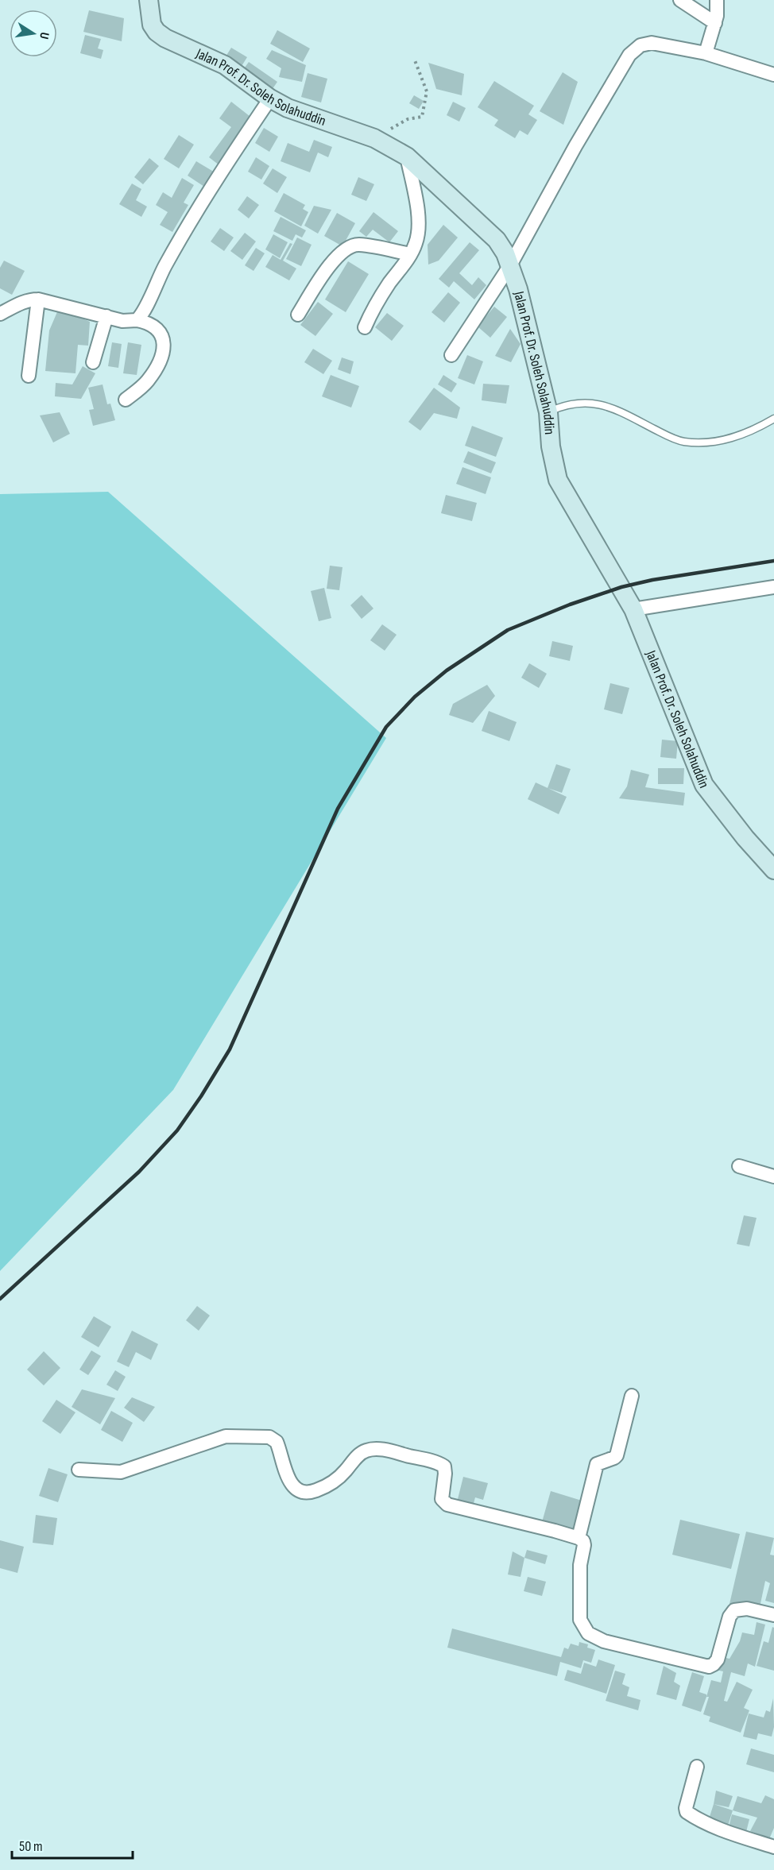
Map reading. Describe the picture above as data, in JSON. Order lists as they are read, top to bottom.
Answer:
{
  "streets": {
    "street": ["Jalan Prof. Dr. Soleh Solahuddin"]
  },
  "scale_bar": "50 m",
  "north": "right"
}
